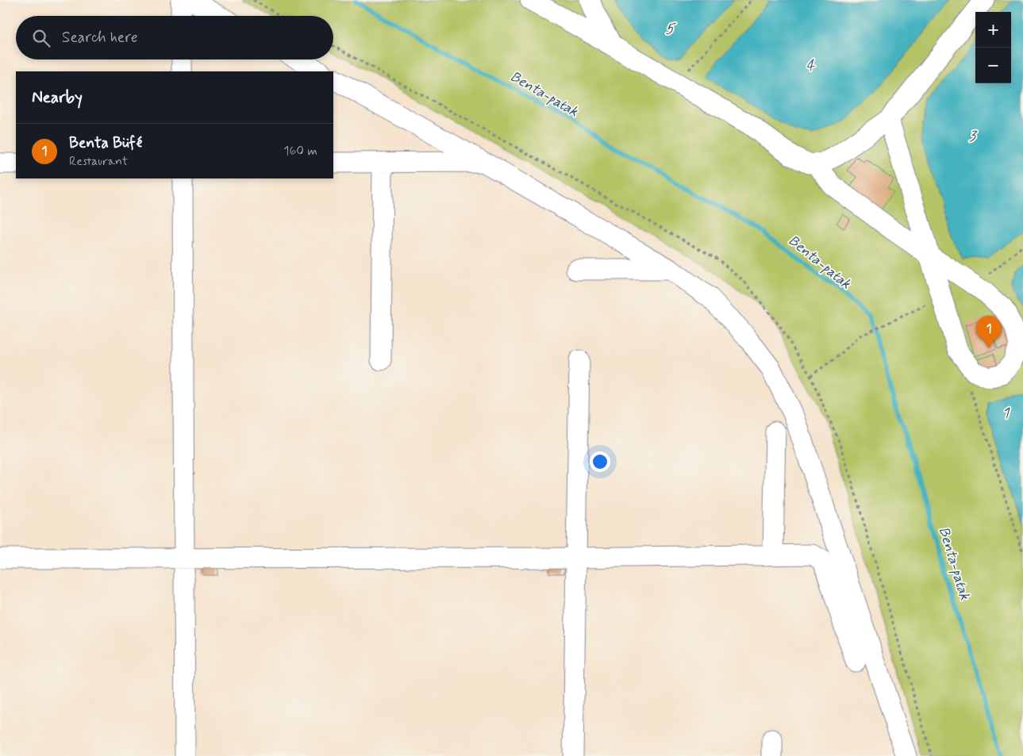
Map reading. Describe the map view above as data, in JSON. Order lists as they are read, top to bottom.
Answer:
{
  "water": [
    "5",
    "4",
    "Benta-patak",
    "3",
    "1"
  ],
  "page": {
    "map_buttons": ["+", "−"],
    "search": "Search here",
    "heading": "Nearby",
    "list": [
      {
        "mark": "1",
        "name": "Benta Büfé",
        "note": "Restaurant",
        "value": "160 m"
      }
    ],
    "pins": "1"
  }
}
